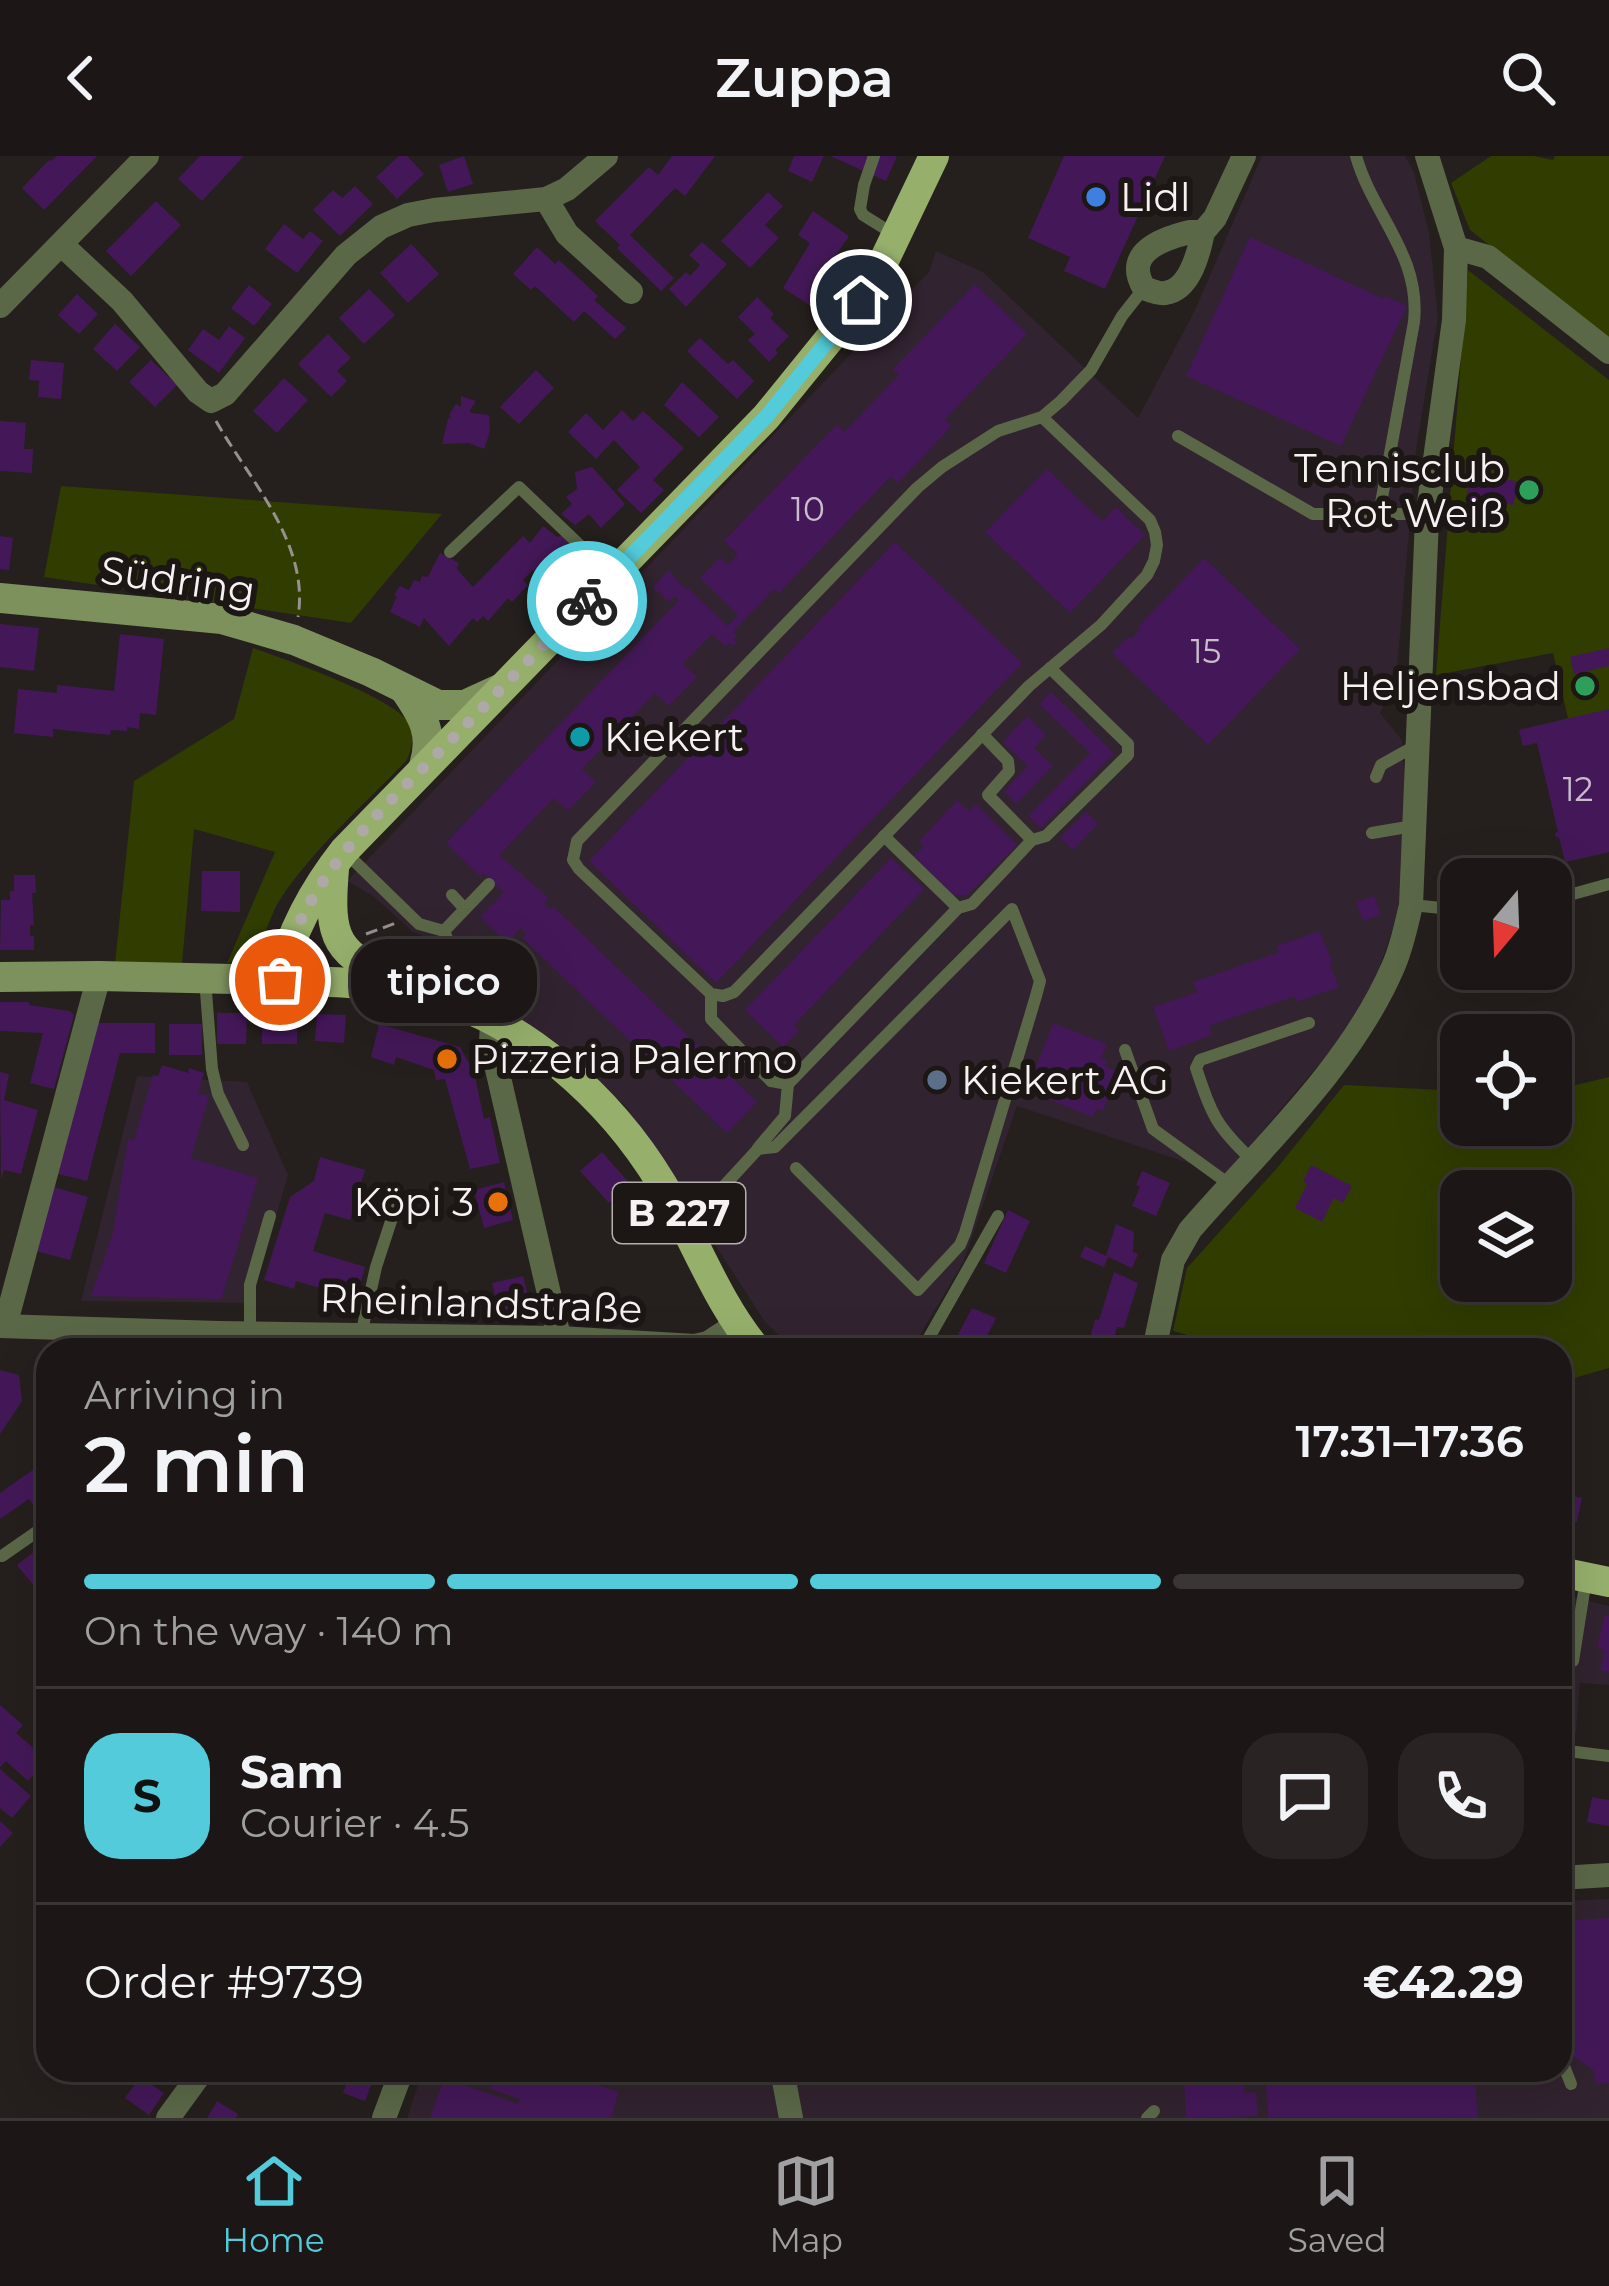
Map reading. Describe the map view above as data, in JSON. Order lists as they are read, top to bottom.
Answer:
{
  "streets": {
    "main road": ["B 227"],
    "street": ["Südring", "Rheinlandstraße"]
  },
  "crossings": [
    ["B 227", "Rheinlandstraße"]
  ],
  "places": [
    "Lidl",
    "Tennisclub Rot Weiß",
    "Heljensbad",
    "Kiekert",
    "tipico",
    "Pizzeria Palermo",
    "Kiekert AG",
    "Köpi 3"
  ],
  "house_numbers": ["10", "15", "12"],
  "north": "bottom",
  "page": {
    "header": "Zuppa",
    "bubble": "tipico",
    "heading": ["2 min", "Arriving in", "17:31–17:36"],
    "panel": [
      "Sam",
      "Courier · 4.5",
      "Order #9739",
      "€42.29"
    ],
    "bar": "On the way · 140 m",
    "round": "S",
    "tabs": ["Home", "Map", "Saved"]
  }
}
